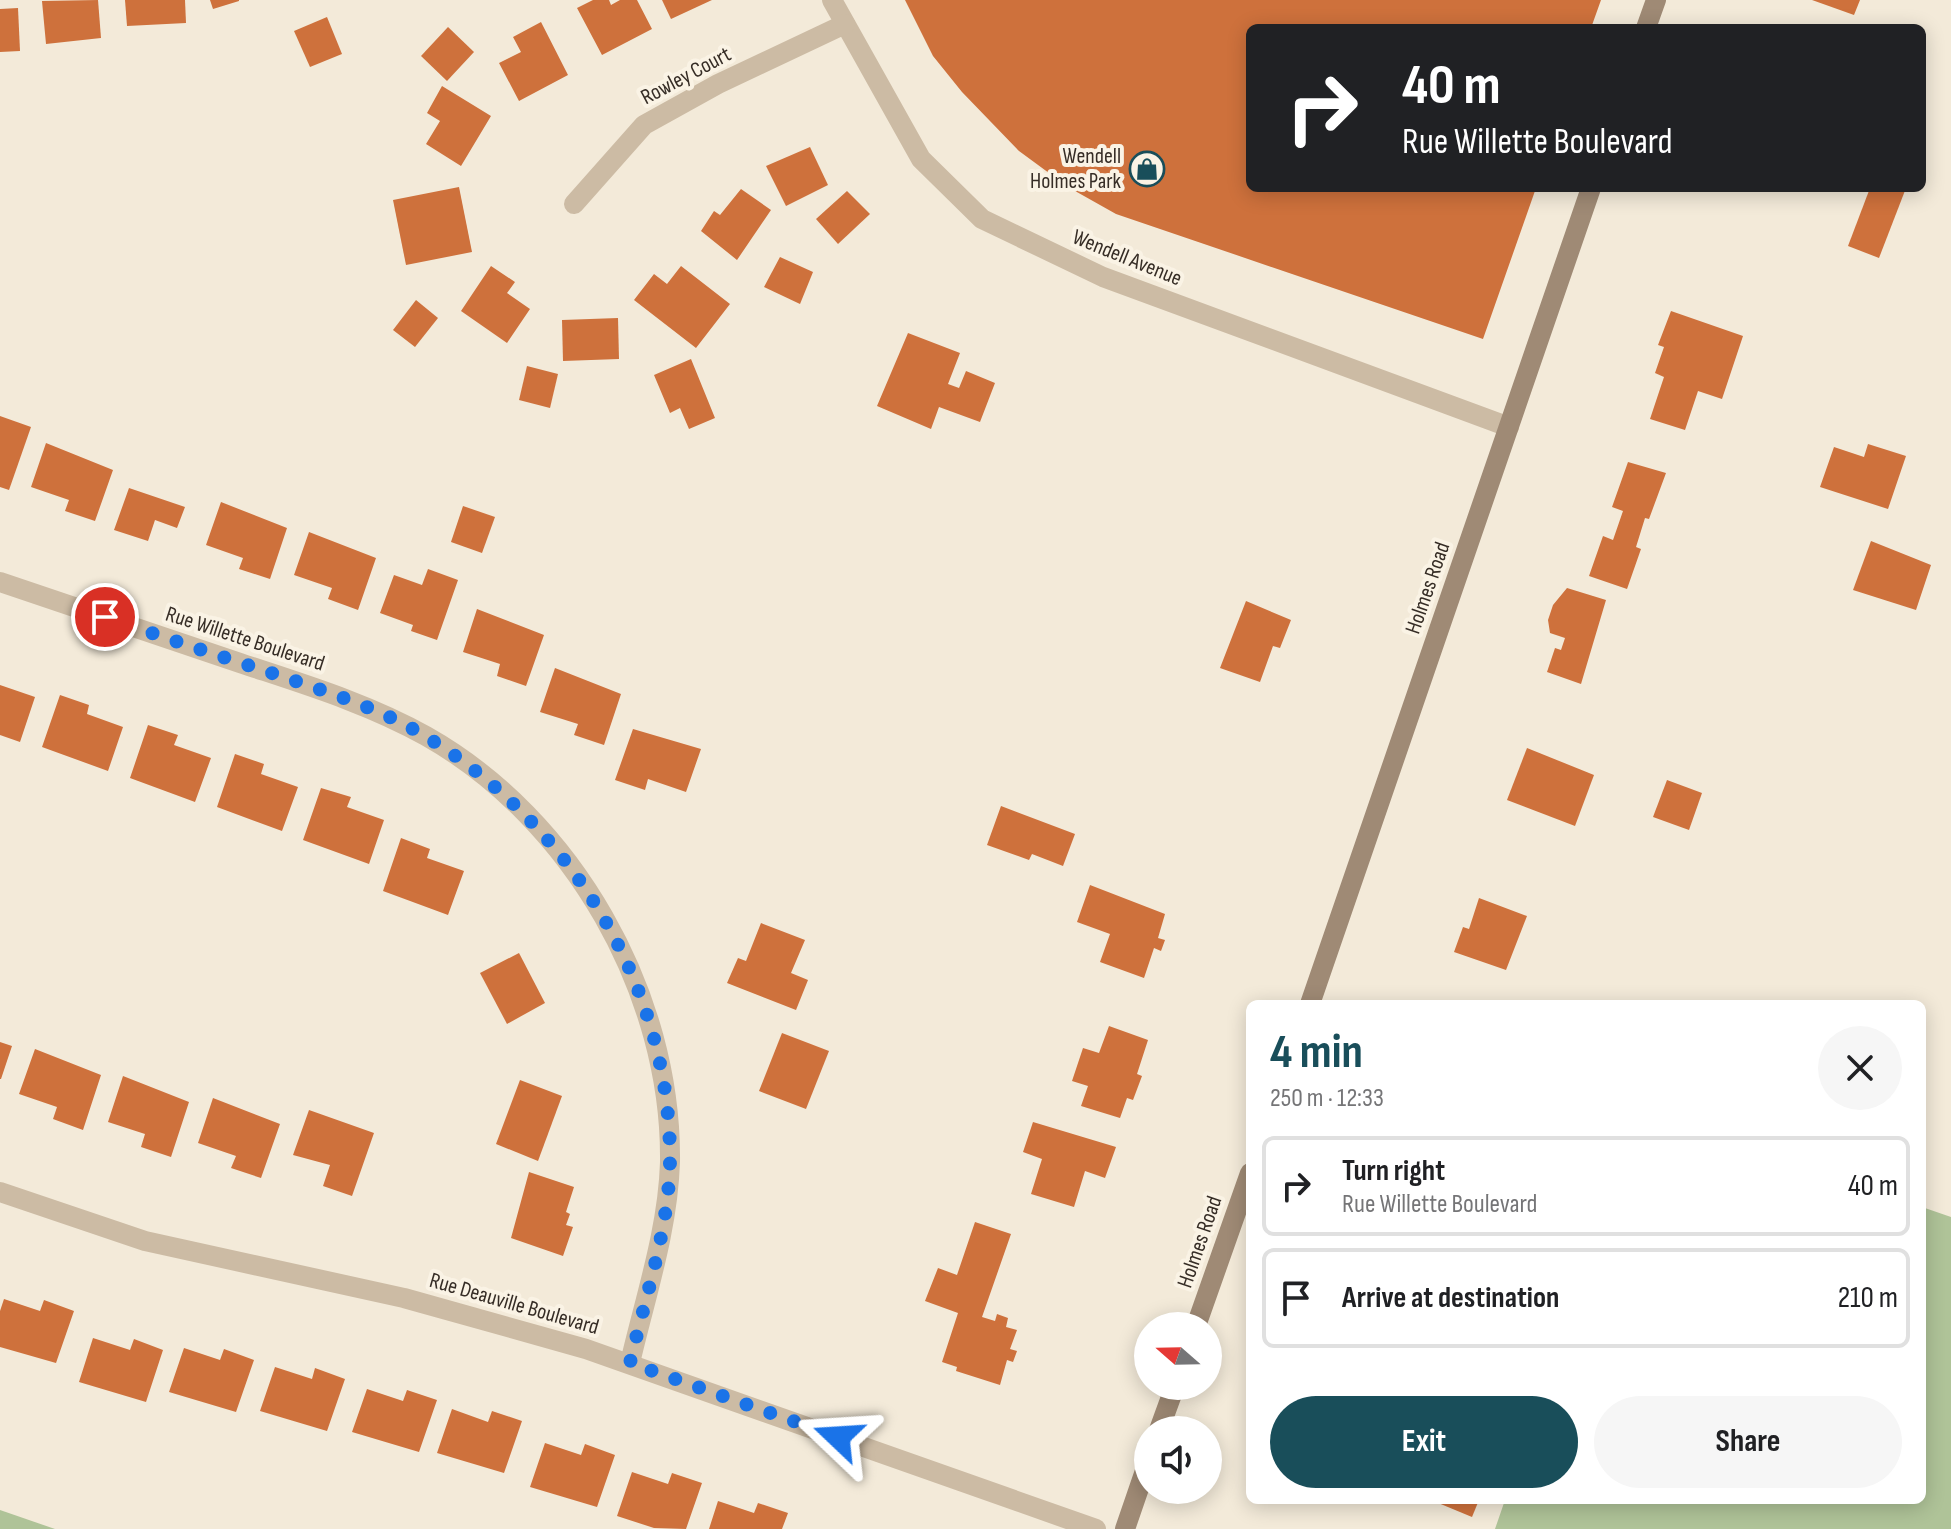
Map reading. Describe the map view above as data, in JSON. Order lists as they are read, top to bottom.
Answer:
{
  "streets": {
    "main road": ["Holmes Road"],
    "street": [
      "Rowley Court",
      "Wendell Avenue",
      "Rue Willette Boulevard",
      "Rue Deauville Boulevard"
    ]
  },
  "crossings": [
    ["Rowley Court", "Wendell Avenue"],
    ["Wendell Avenue", "Holmes Road"],
    ["Rue Willette Boulevard", "Rue Deauville Boulevard"]
  ],
  "places": {
    "shop": ["Wendell Holmes Park"]
  },
  "north": "left",
  "page": {
    "turn": ["40 m", "Rue Willette Boulevard"],
    "heading": ["4 min", "250 m · 12:33"],
    "list": [
      {
        "name": "Turn right",
        "note": "Rue Willette Boulevard",
        "value": "40 m"
      },
      {
        "name": "Arrive at destination",
        "value": "210 m"
      }
    ],
    "buttons": ["Exit", "Share"]
  }
}
